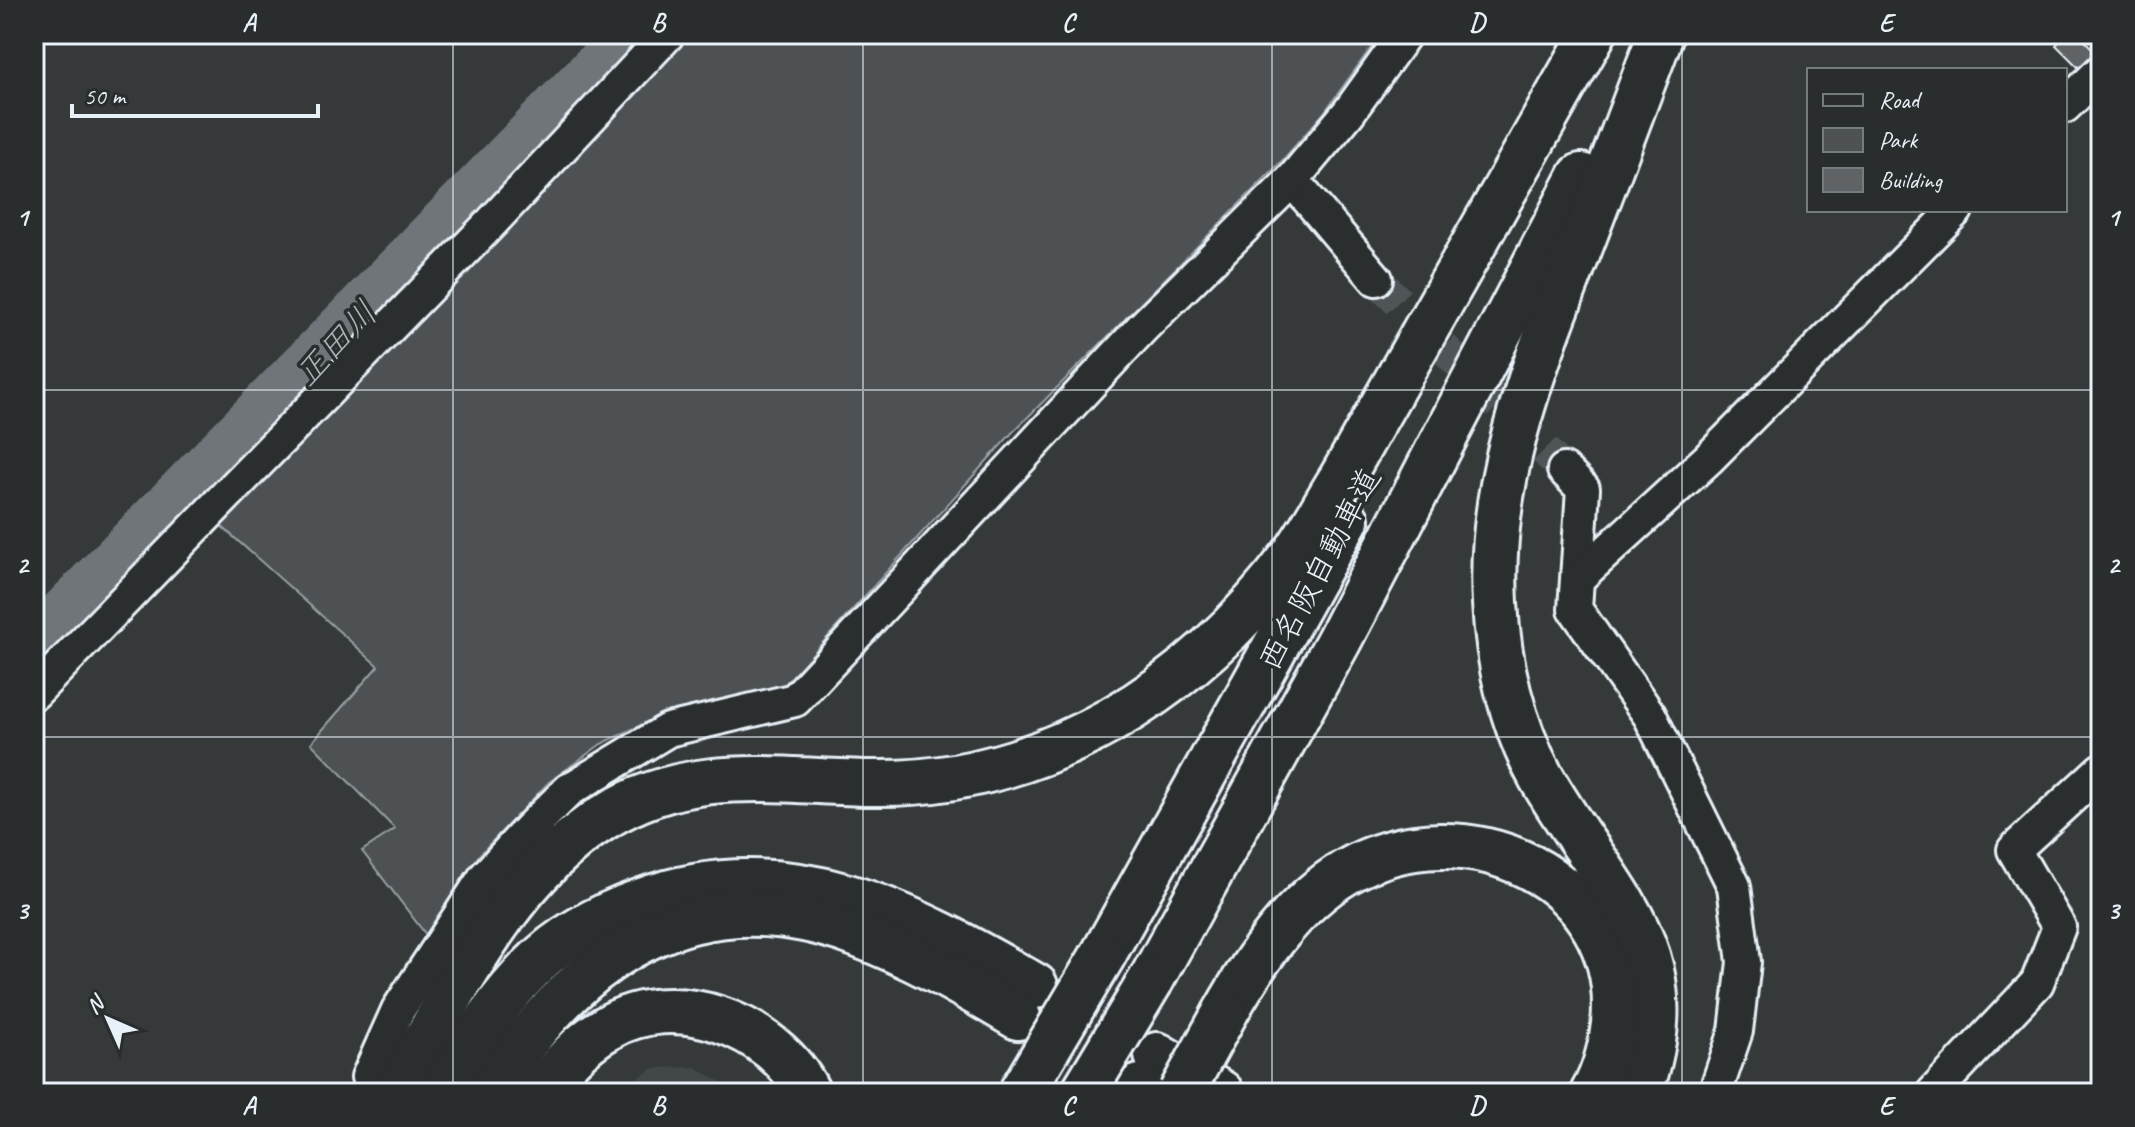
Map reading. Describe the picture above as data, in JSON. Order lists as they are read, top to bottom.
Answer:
{
  "streets": {
    "highway": ["西名阪自動車道"]
  },
  "water": ["正田川"],
  "legend": ["Road", "Park", "Building"],
  "scale_bar": "50 m",
  "north": "top left",
  "grid": {
    "columns": [
      "A",
      "B",
      "C",
      "D",
      "E"
    ],
    "rows": ["1", "2", "3"]
  }
}
